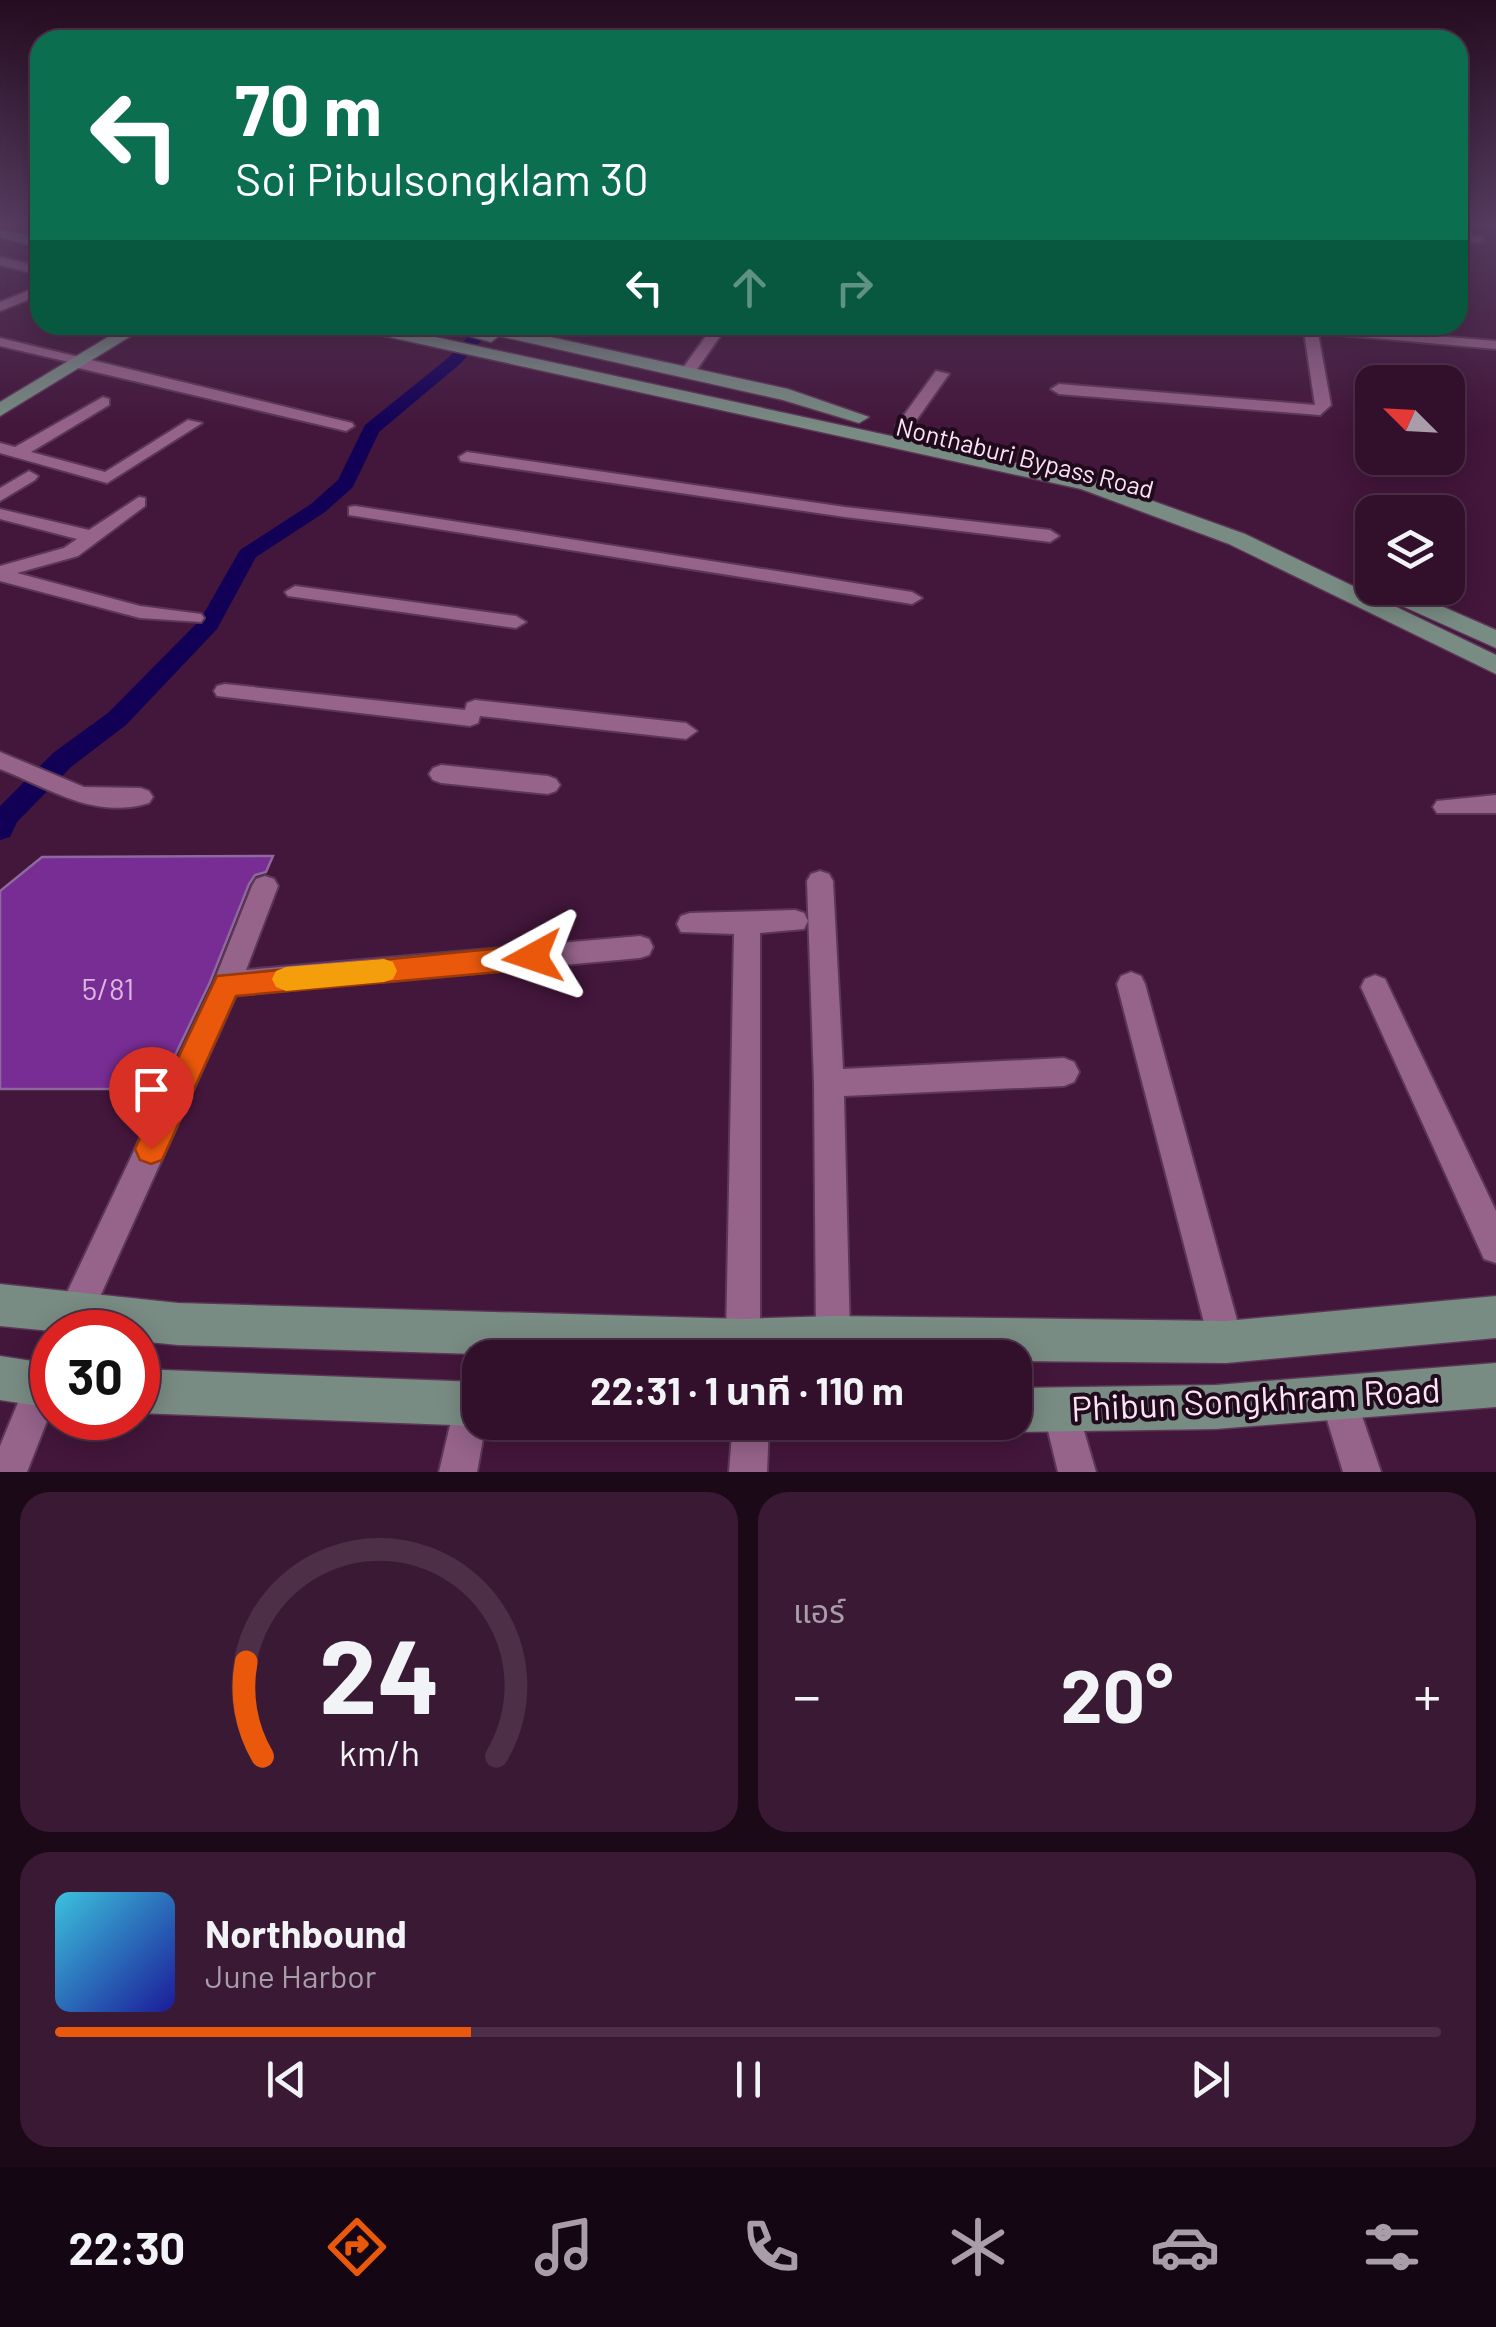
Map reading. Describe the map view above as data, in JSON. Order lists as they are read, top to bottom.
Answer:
{
  "streets": {
    "main road": ["Nonthaburi Bypass Road", "Phibun Songkhram Road"]
  },
  "house_numbers": ["5/81"],
  "north": "top left",
  "page": {
    "turn": ["70 m", "Soi Pibulsongklam 30"],
    "limit": "30",
    "trip": "22:31 · 1 นาที · 110 m",
    "tile": "แอร์",
    "heat": ["−", "20°", "+"],
    "song": ["Northbound", "June Harbor"],
    "tabs": "22:30",
    "gauge": ["24", "km/h"]
  }
}
